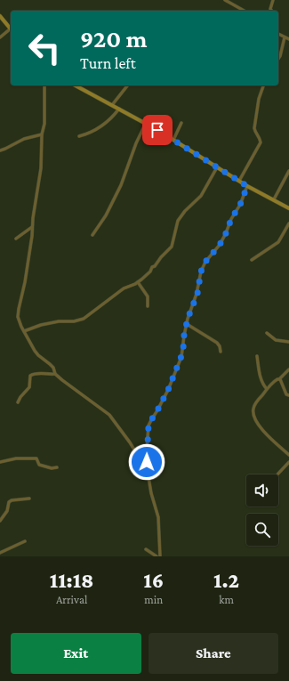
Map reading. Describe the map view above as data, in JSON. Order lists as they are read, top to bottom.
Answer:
{
  "page": {
    "turn": ["920 m", "Turn left"],
    "eta": [
      "11:18",
      "Arrival",
      "16",
      "min",
      "1.2",
      "km"
    ],
    "buttons": ["Exit", "Share"]
  }
}
